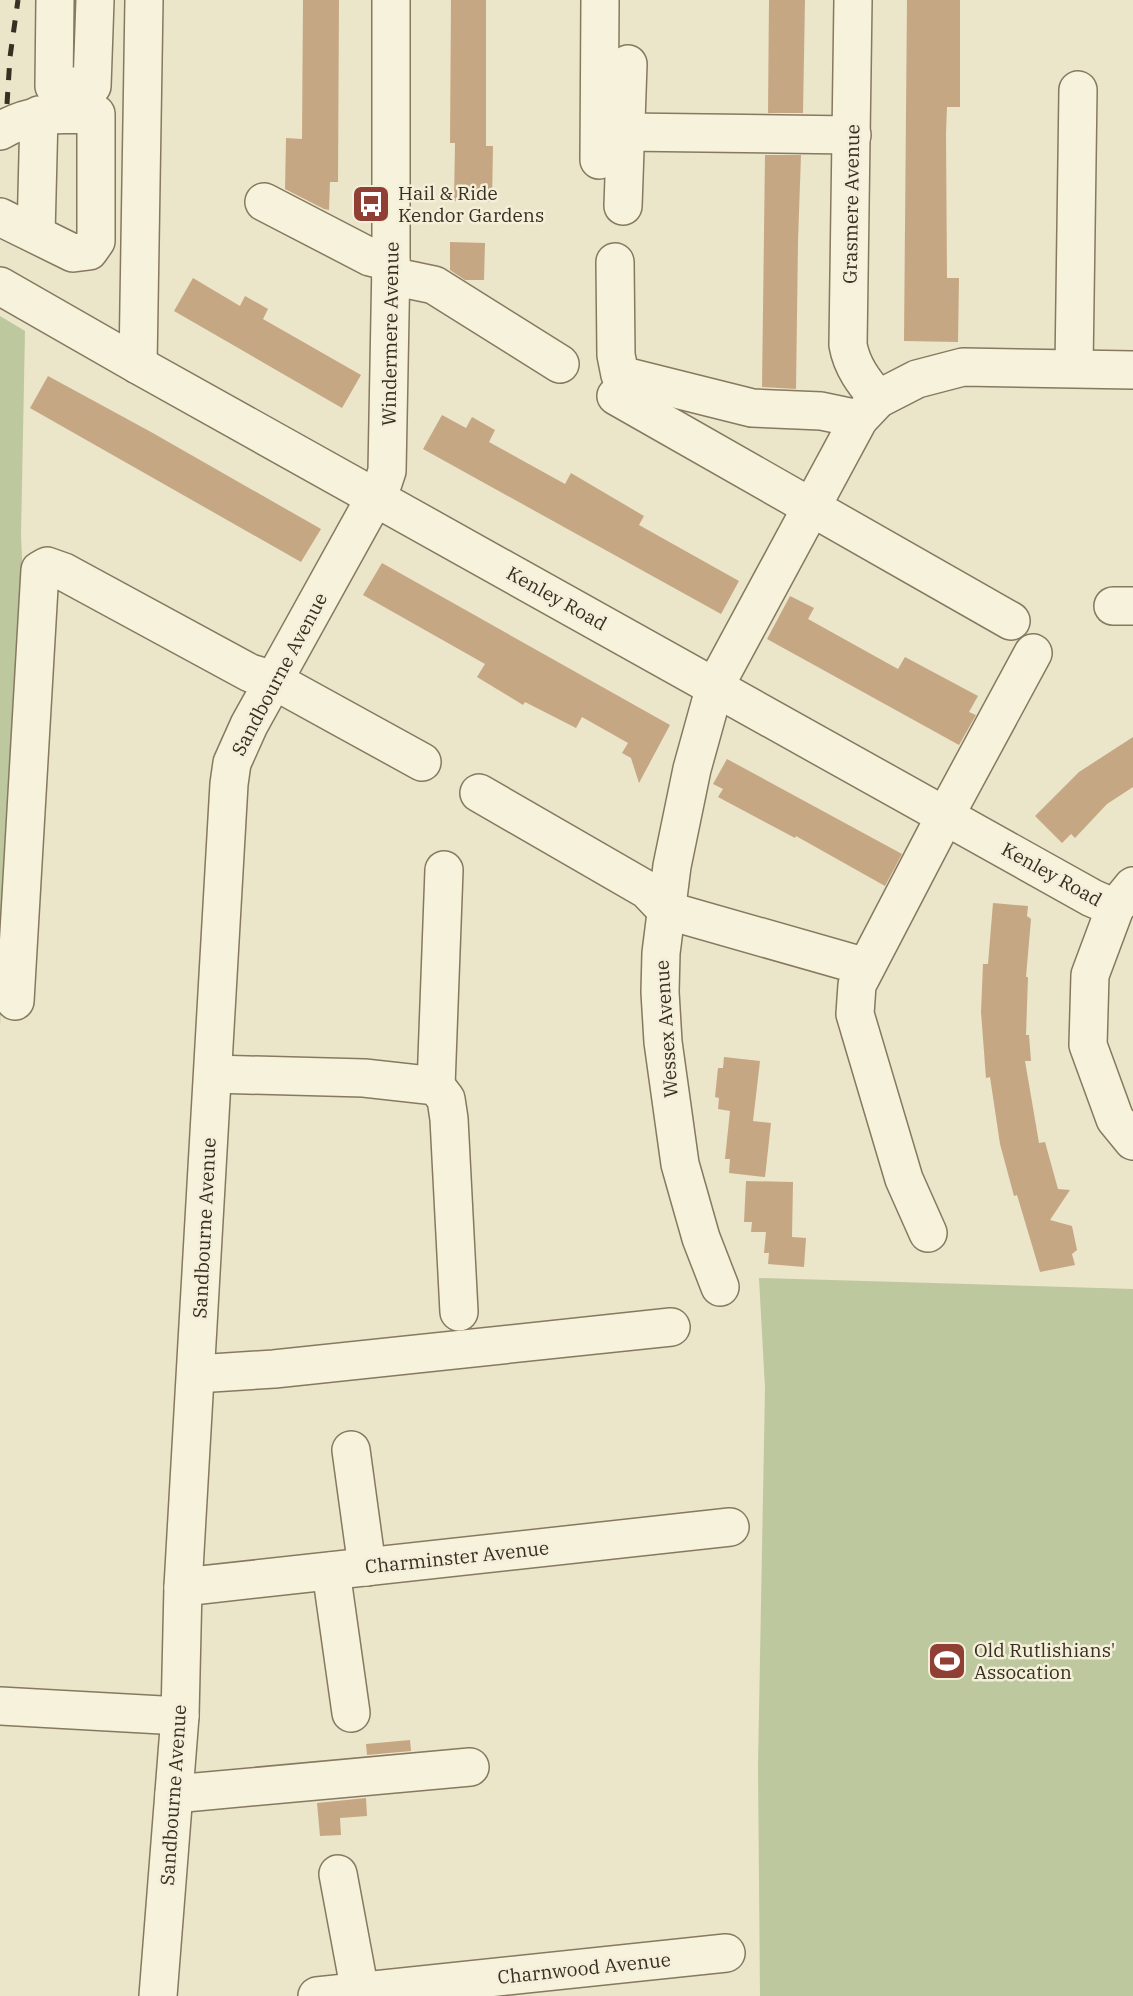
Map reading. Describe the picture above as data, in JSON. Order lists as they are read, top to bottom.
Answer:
{
  "streets": {
    "street": [
      "Grasmere Avenue",
      "Windermere Avenue",
      "Kenley Road",
      "Sandbourne Avenue",
      "Wessex Avenue",
      "Charminster Avenue",
      "Charnwood Avenue"
    ]
  },
  "crossings": [
    ["Windermere Avenue", "Kenley Road"],
    ["Windermere Avenue", "Sandbourne Avenue"],
    ["Kenley Road", "Sandbourne Avenue"],
    ["Kenley Road", "Wessex Avenue"],
    ["Sandbourne Avenue", "Charminster Avenue"]
  ],
  "places": {
    "bus stop": ["Hail & Ride Kendor Gardens"],
    "sports": ["Old Rutlishians' Assocation"]
  }
}
